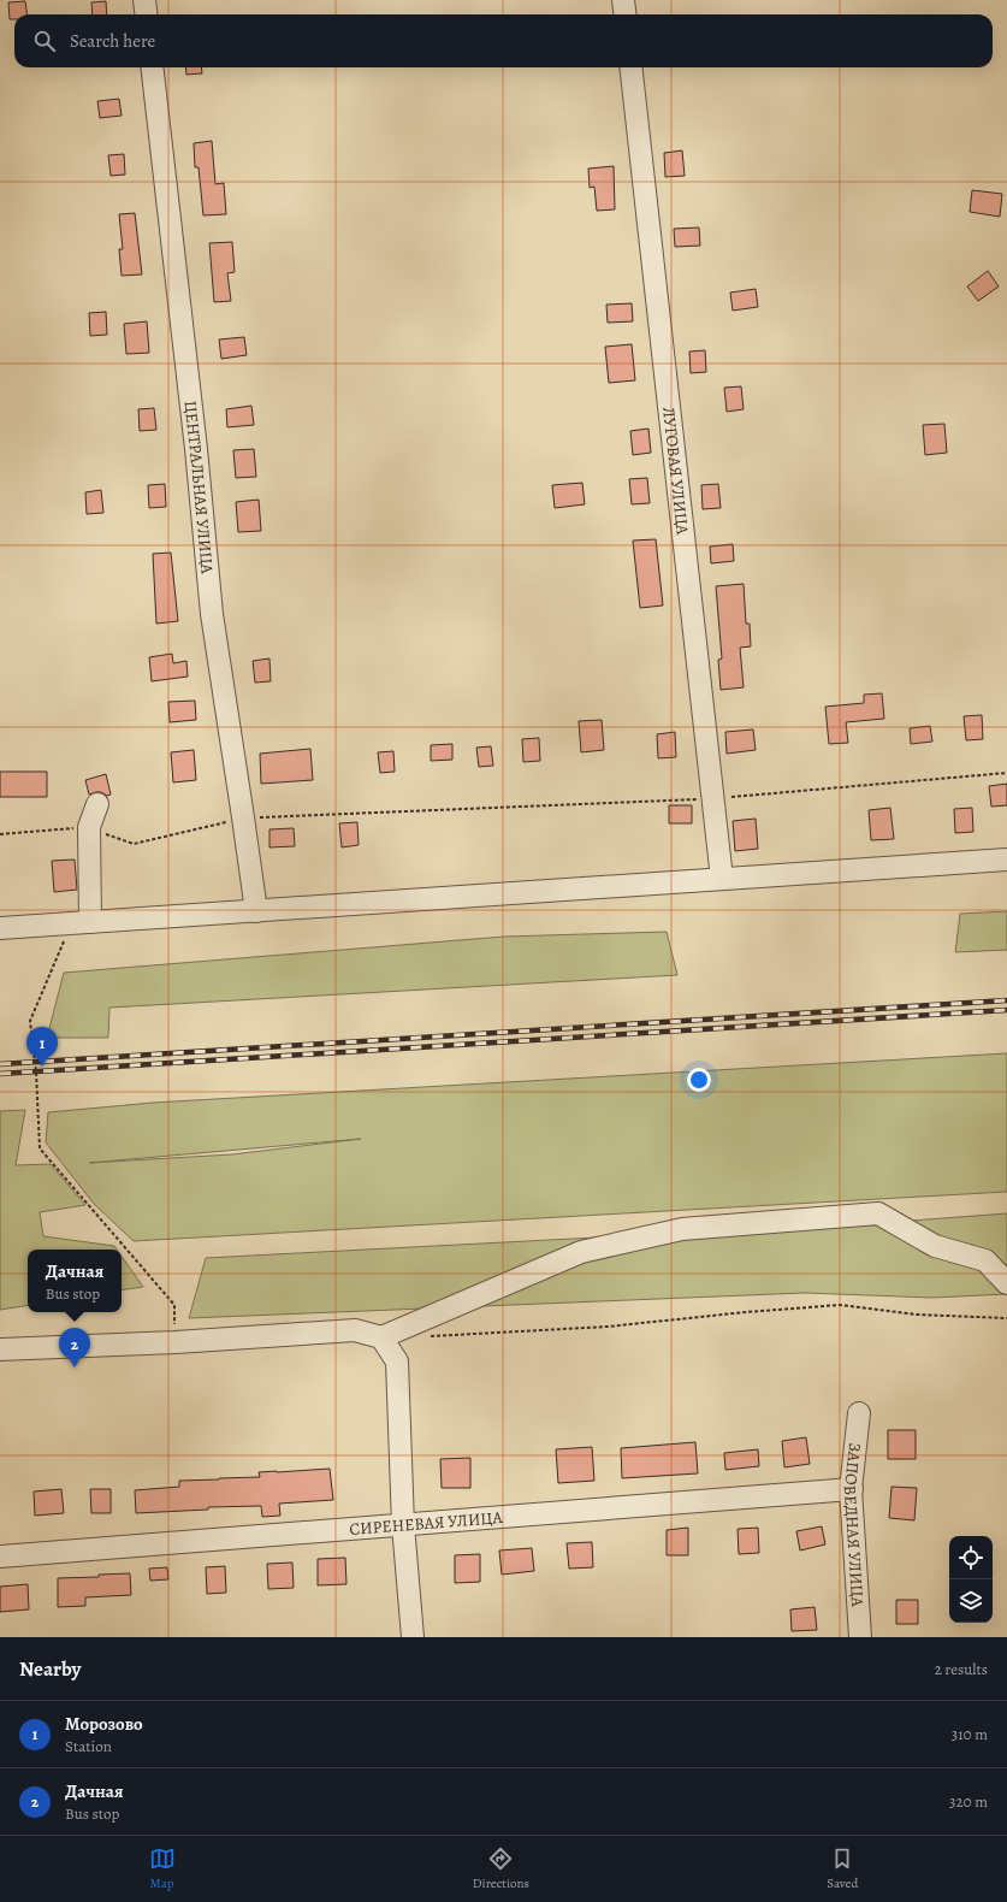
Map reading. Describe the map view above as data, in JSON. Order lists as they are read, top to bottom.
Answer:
{
  "streets": {
    "street": [
      "ЛУГОВАЯ УЛИЦА",
      "ЦЕНТРАЛЬНАЯ УЛИЦА",
      "СИРЕНЕВАЯ УЛИЦА",
      "ЗАПОВЕДНАЯ УЛИЦА"
    ]
  },
  "crossings": [
    ["СИРЕНЕВАЯ УЛИЦА", "ЗАПОВЕДНАЯ УЛИЦА"]
  ],
  "page": {
    "search": "Search here",
    "pins": ["1", "2"],
    "popup": ["Дачная", "Bus stop"],
    "heading": ["Nearby", "2 results"],
    "list": [
      {
        "mark": "1",
        "name": "Морозово",
        "note": "Station",
        "value": "310 m"
      },
      {
        "mark": "2",
        "name": "Дачная",
        "note": "Bus stop",
        "value": "320 m"
      }
    ],
    "nav": ["Map", "Directions", "Saved"]
  }
}
